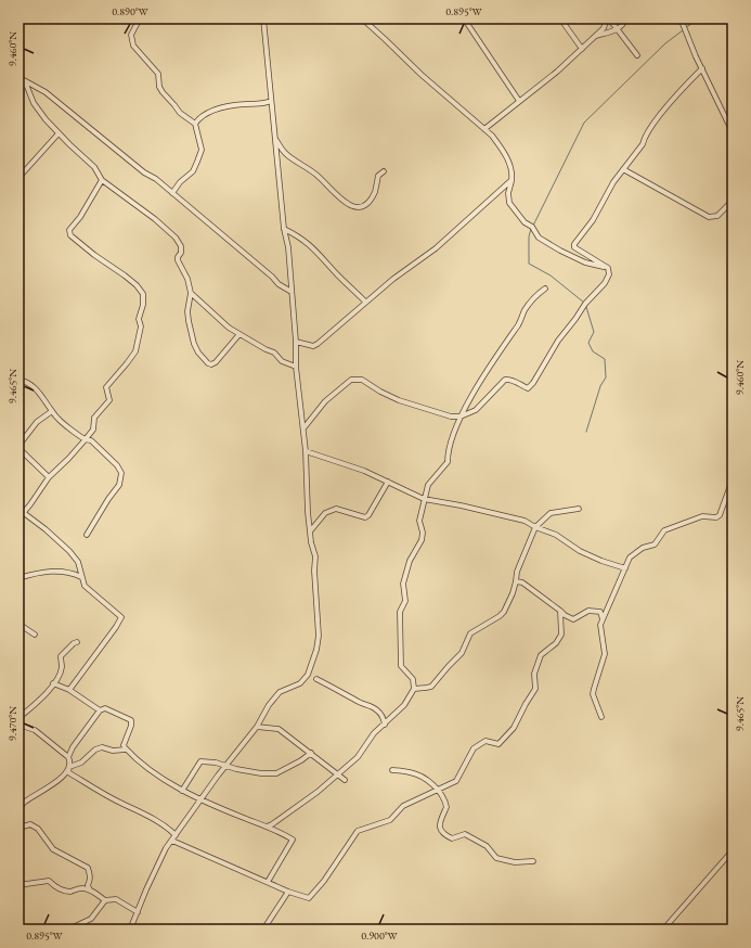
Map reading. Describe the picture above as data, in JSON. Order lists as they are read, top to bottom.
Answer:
{
  "coordinates": [
    "0.890°W",
    "0.895°W",
    "9.460°N",
    "9.465°N",
    "9.470°N",
    "0.900°W"
  ]
}
